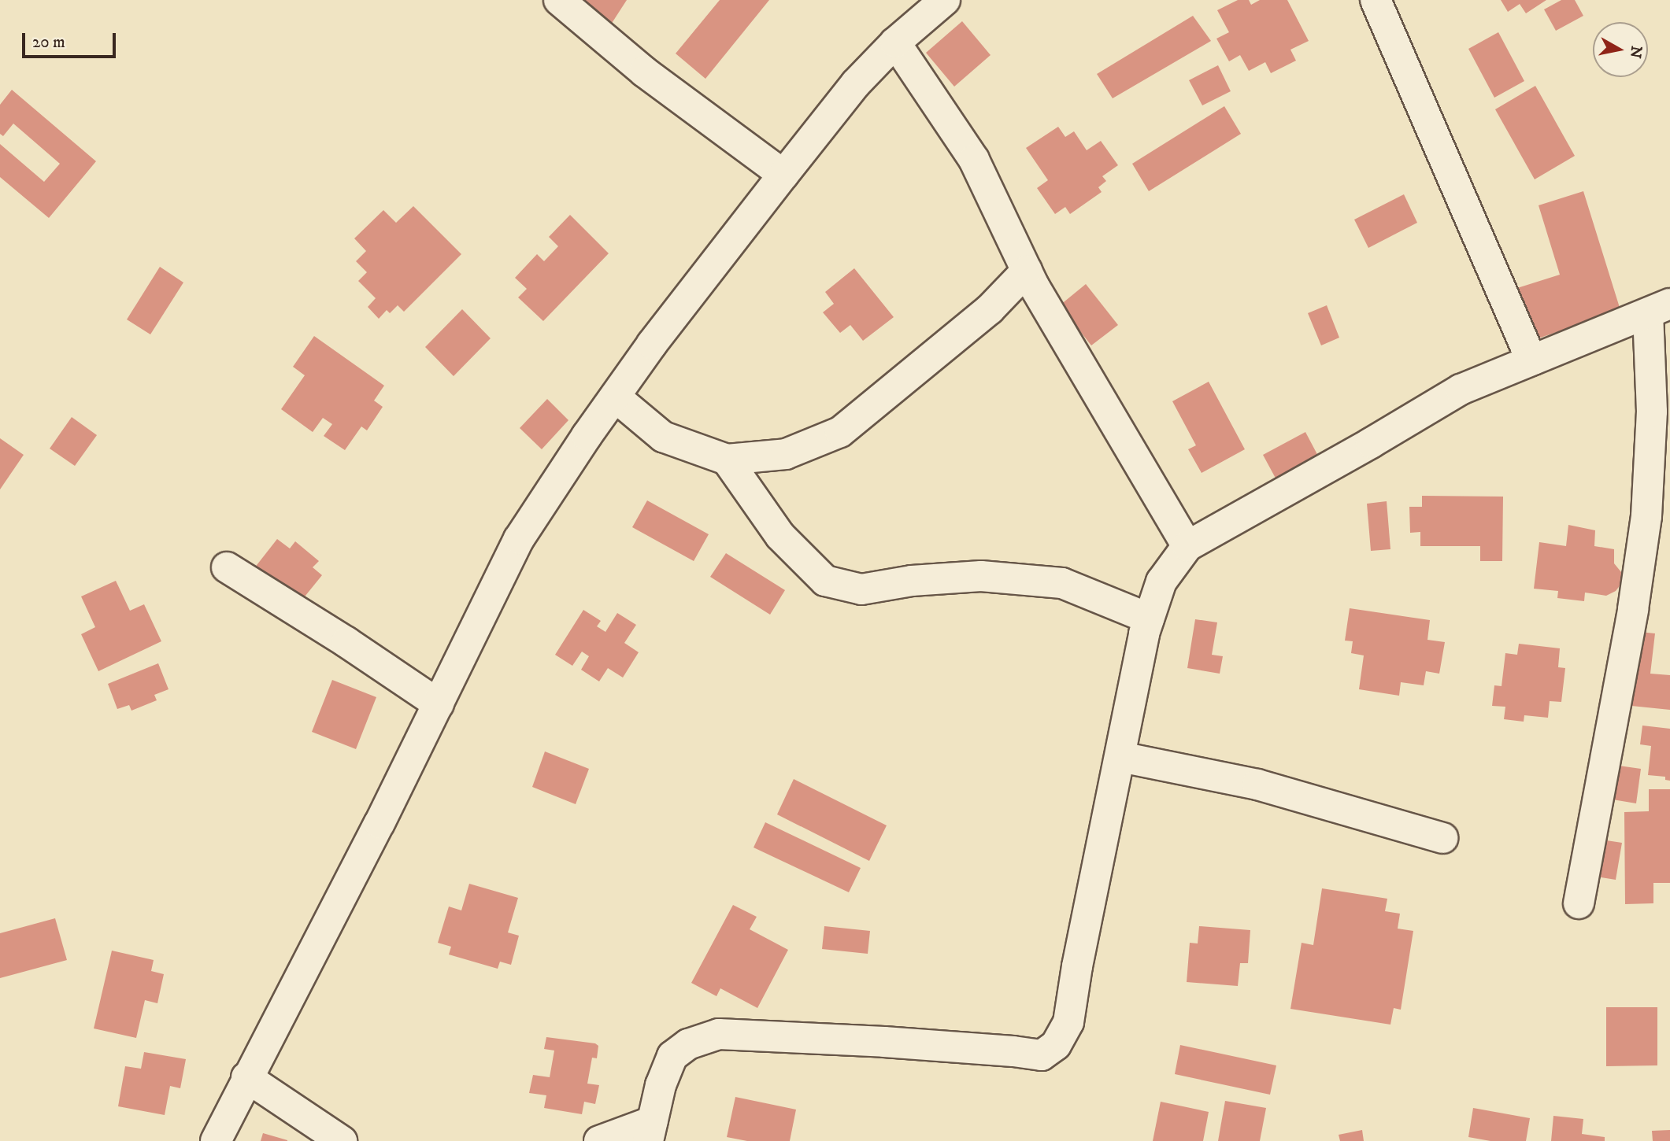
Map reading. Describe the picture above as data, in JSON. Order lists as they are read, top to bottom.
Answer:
{
  "scale_bar": "20 m",
  "north": "right"
}
